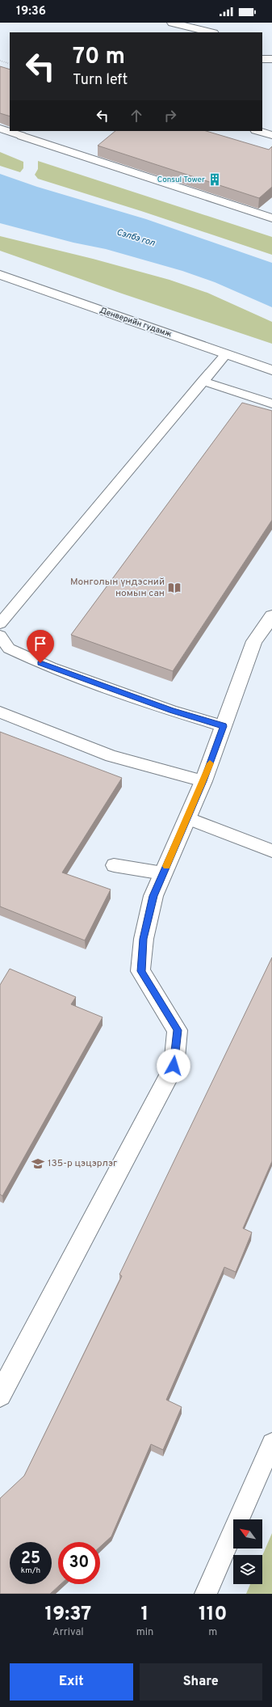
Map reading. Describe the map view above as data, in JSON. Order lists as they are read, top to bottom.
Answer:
{
  "streets": {
    "street": ["Денверийн гудамж"]
  },
  "water": ["Сэлбэ гол"],
  "places": {
    "building": ["Consul Tower"],
    "library": ["Монголын үндэсний номын сан"],
    "school or university": ["135-р цэцэрлэг"]
  },
  "north": "top left",
  "page": {
    "status": "19:36",
    "turn": ["70 m", "Turn left"],
    "speed": "25 km/h",
    "limit": "30",
    "eta": [
      "19:37",
      "Arrival",
      "1",
      "min",
      "110",
      "m"
    ],
    "buttons": ["Exit", "Share"]
  }
}
